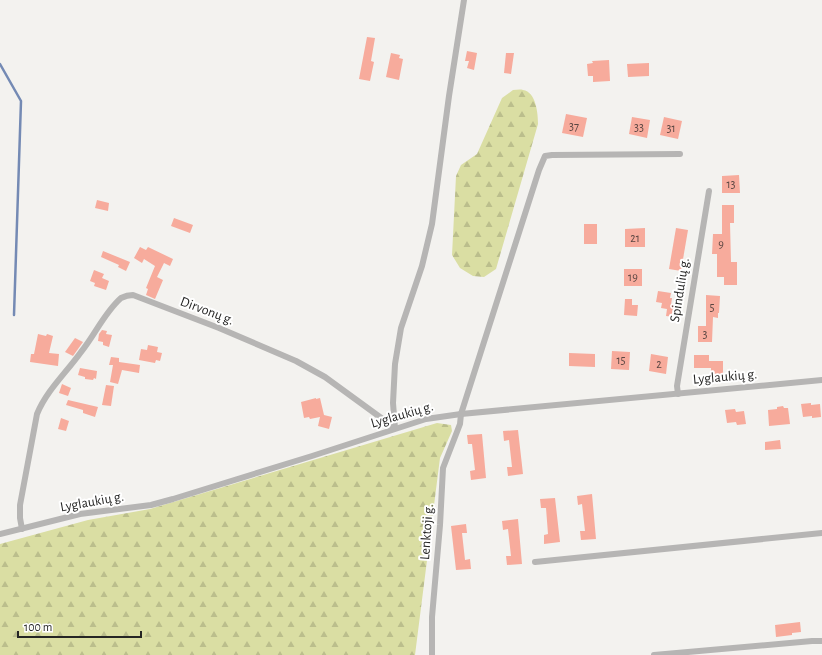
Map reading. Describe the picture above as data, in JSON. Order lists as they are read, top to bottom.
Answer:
{
  "streets": {
    "street": [
      "Spindulių g.",
      "Dirvonų g.",
      "Lyglaukių g.",
      "Lenktoji g."
    ]
  },
  "crossings": [
    ["Spindulių g.", "Lyglaukių g."],
    ["Dirvonų g.", "Lyglaukių g."],
    ["Lyglaukių g.", "Lenktoji g."]
  ],
  "house_numbers": [
    "37",
    "33",
    "31",
    "13",
    "21",
    "9",
    "19",
    "5",
    "3",
    "15",
    "2"
  ],
  "scale_bar": "100 m"
}
